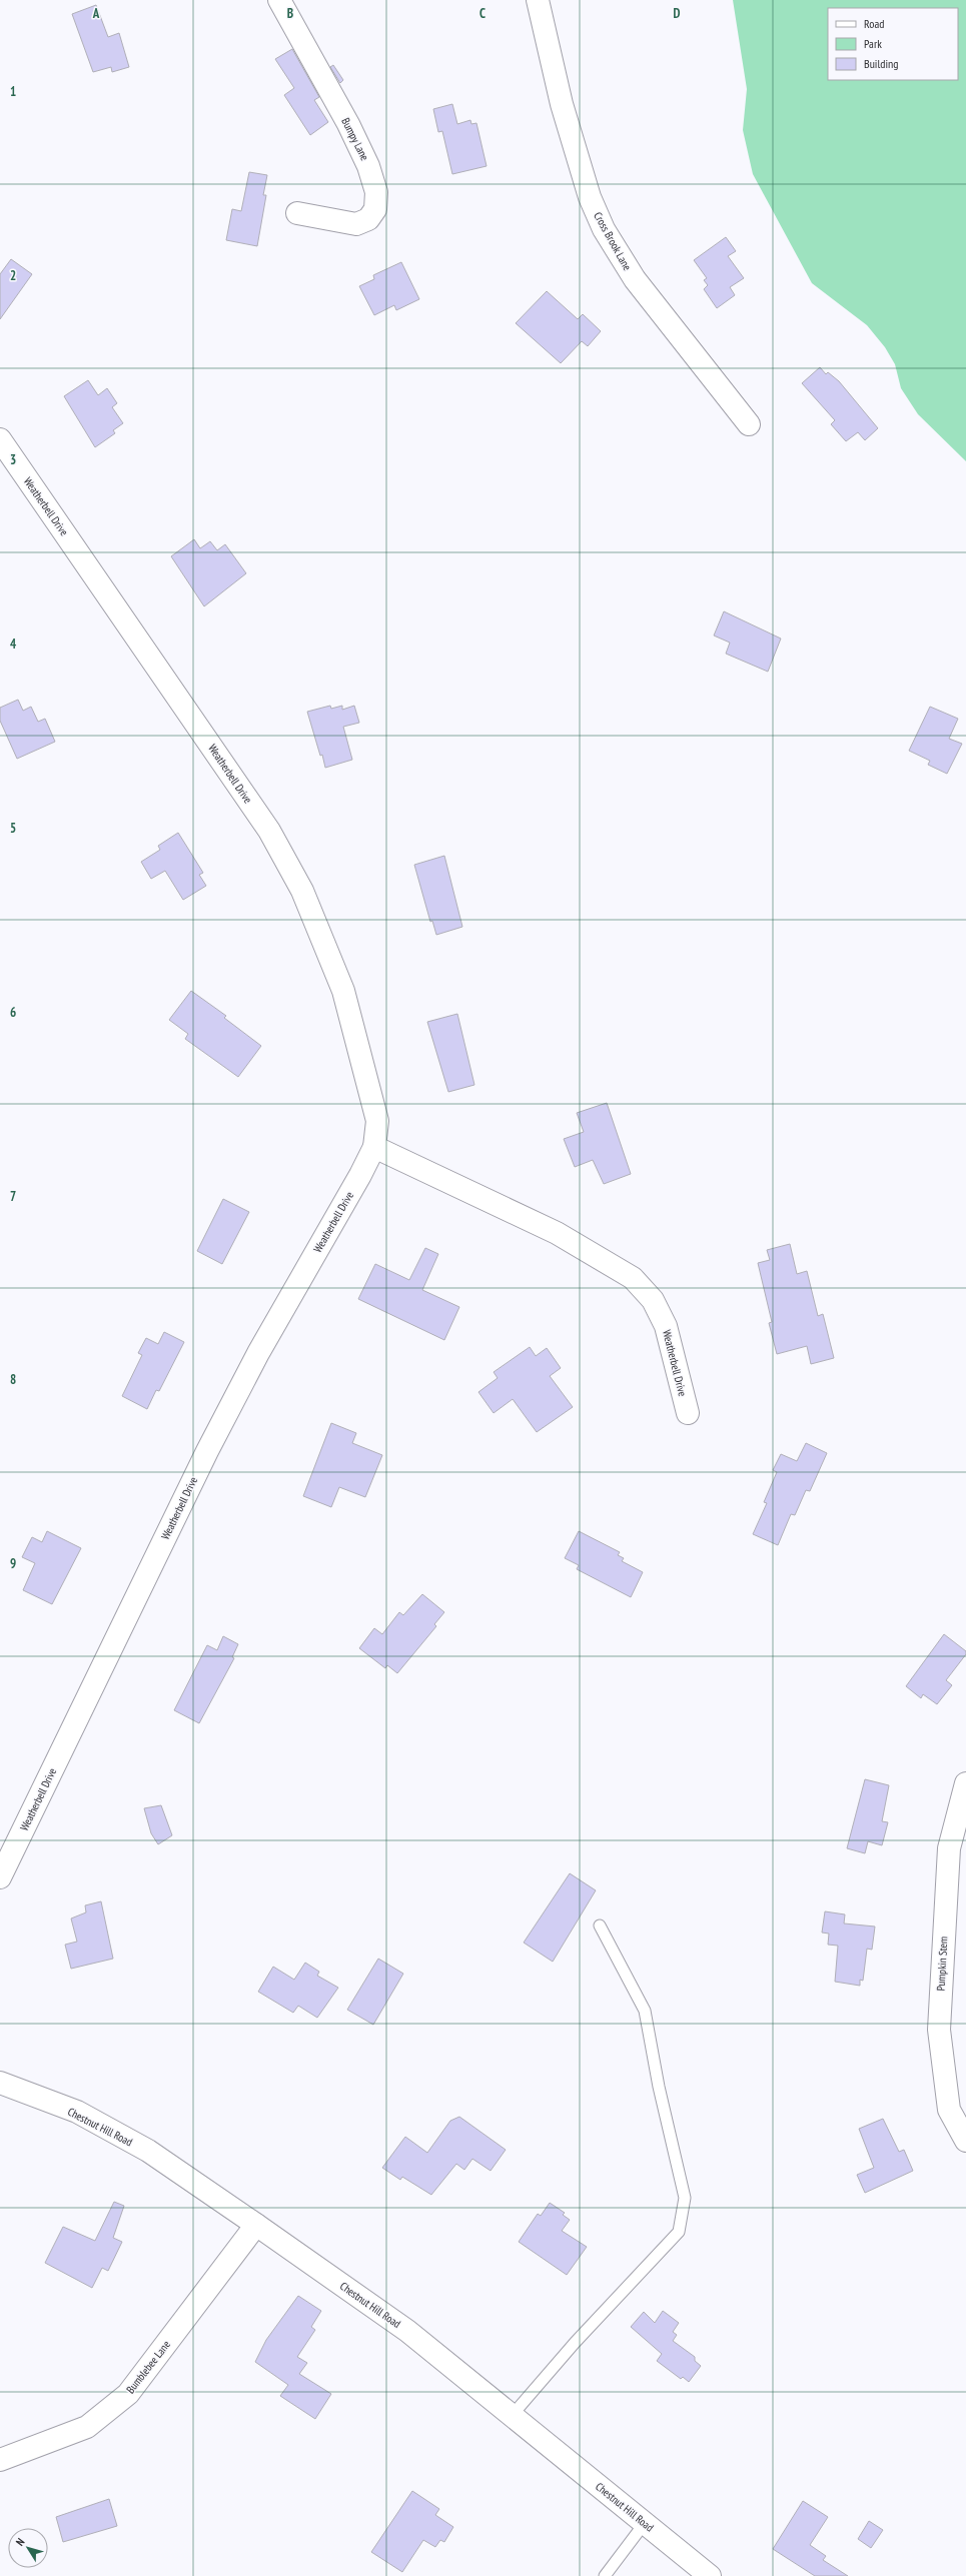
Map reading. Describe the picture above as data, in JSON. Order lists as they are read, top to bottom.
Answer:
{
  "streets": {
    "street": [
      "Bumpy Lane",
      "Cross Brook Lane",
      "Weatherbell Drive",
      "Pumpkin Stem",
      "Chestnut Hill Road",
      "Bumblebee Lane"
    ]
  },
  "crossings": [
    ["Chestnut Hill Road", "Bumblebee Lane"]
  ],
  "legend": ["Road", "Park", "Building"],
  "north": "top left",
  "grid": {
    "columns": [
      "A",
      "B",
      "C",
      "D"
    ],
    "rows": [
      "1",
      "2",
      "3",
      "4",
      "5",
      "6",
      "7",
      "8",
      "9"
    ]
  }
}
